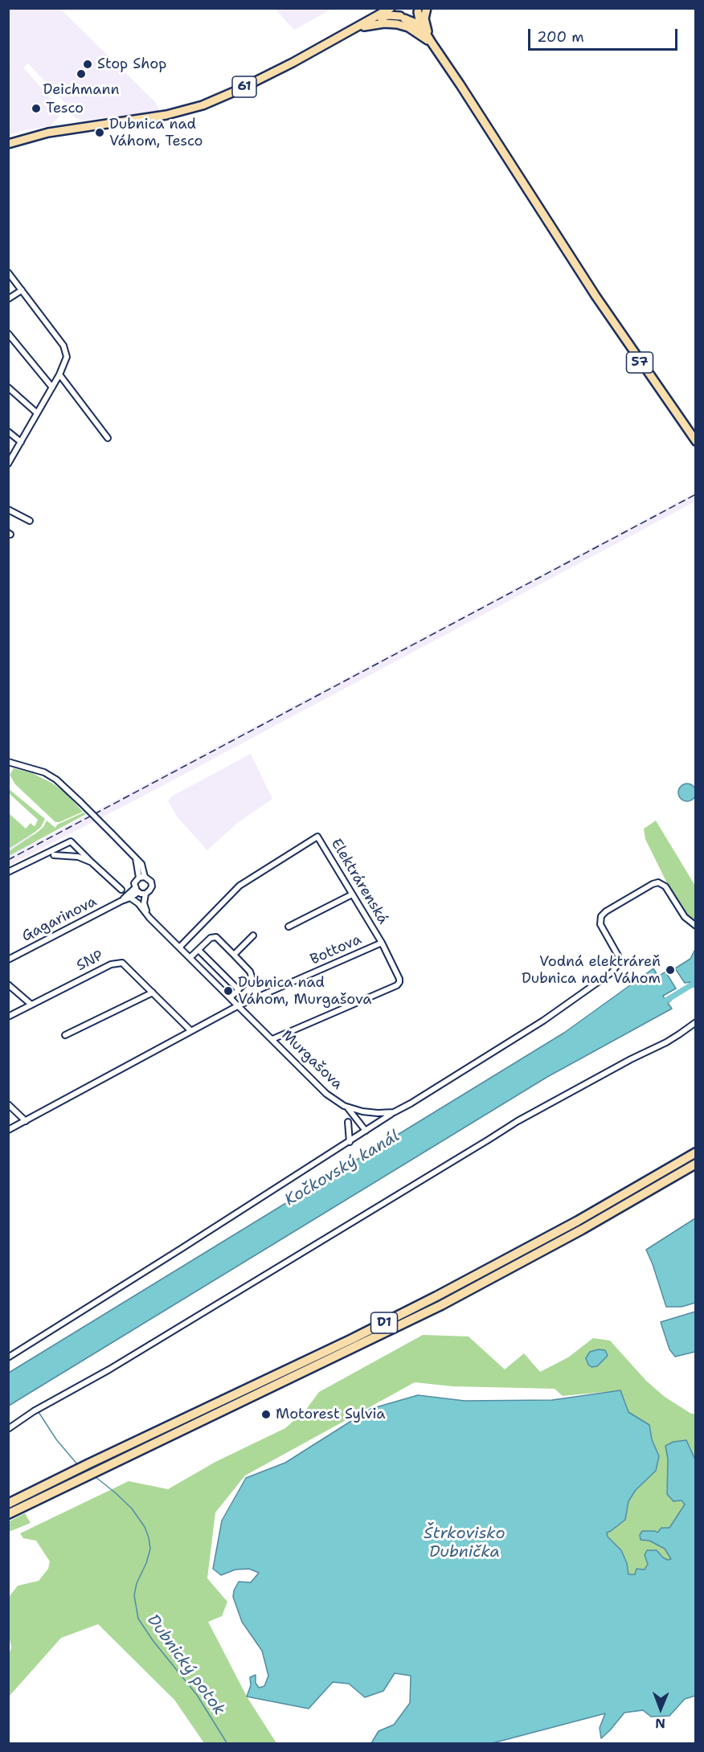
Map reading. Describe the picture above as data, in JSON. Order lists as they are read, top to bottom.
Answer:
{
  "streets": {
    "highway": ["D1"],
    "main road": ["61", "57"],
    "street": [
      "Elektrárenská",
      "Gagarinova",
      "Bottova",
      "SNP",
      "Murgašova"
    ]
  },
  "crossings": [
    ["61", "57"],
    ["Elektrárenská", "Bottova"],
    ["Elektrárenská", "Murgašova"],
    ["Gagarinova", "Murgašova"],
    ["Bottova", "SNP"],
    ["Bottova", "Murgašova"]
  ],
  "water": ["Kočkovský kanál", "Štrkovisko Dubnička", "Dubnický potok"],
  "places": [
    "Stop Shop",
    "Deichmann",
    "Tesco",
    "Dubnica nad Váhom, Tesco",
    "Vodná elektráreň Dubnica nad Váhom",
    "Dubnica nad Váhom, Murgašova",
    "Motorest Sylvia"
  ],
  "scale_bar": "200 m",
  "north": "bottom"
}
